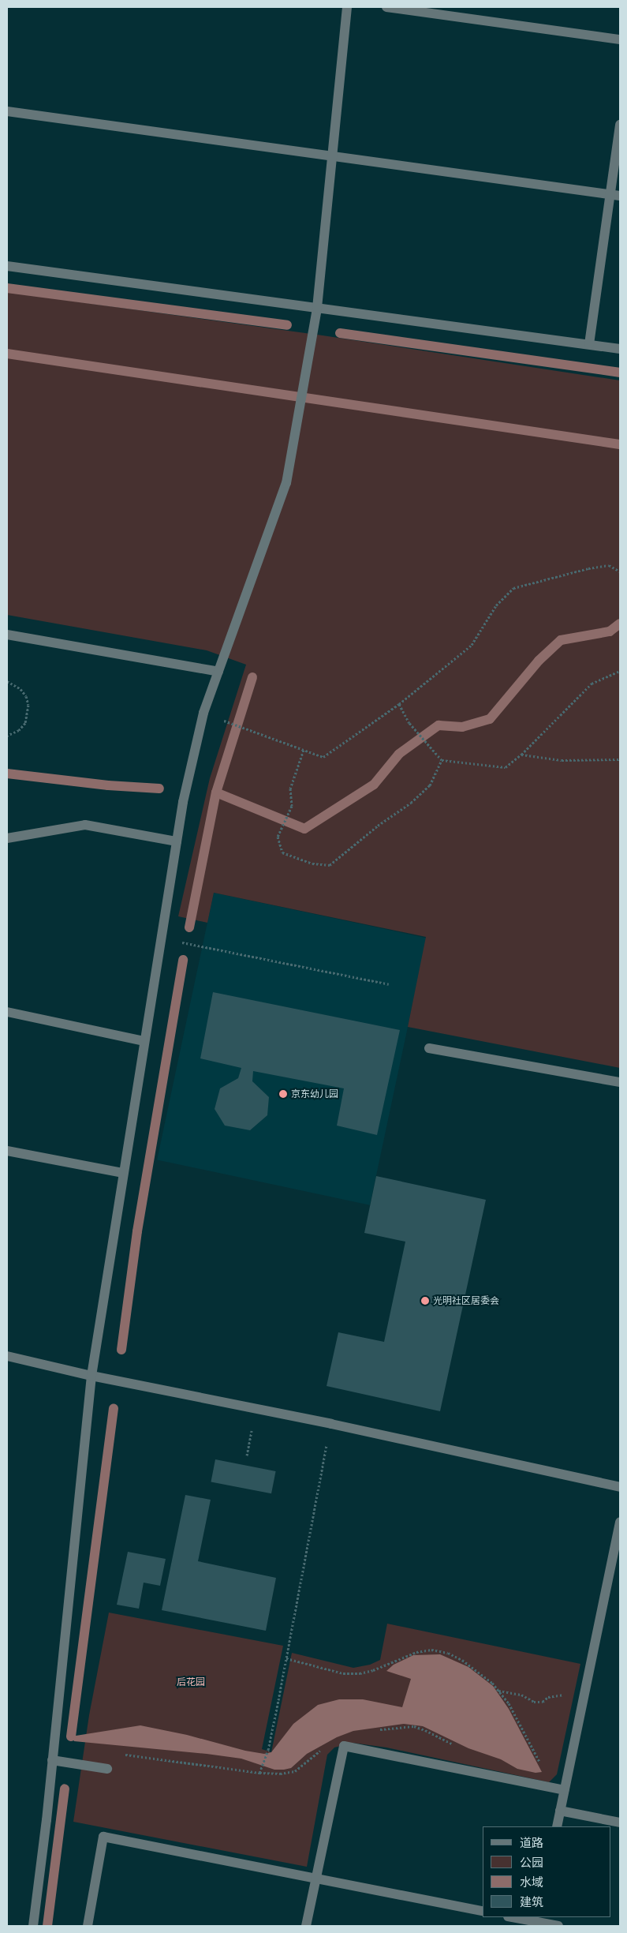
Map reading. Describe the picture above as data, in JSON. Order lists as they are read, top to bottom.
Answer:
{
  "parks": ["后花园"],
  "places": ["京东幼儿园", "光明社区居委会"],
  "legend": [
    "道路",
    "公园",
    "水域",
    "建筑"
  ]
}
